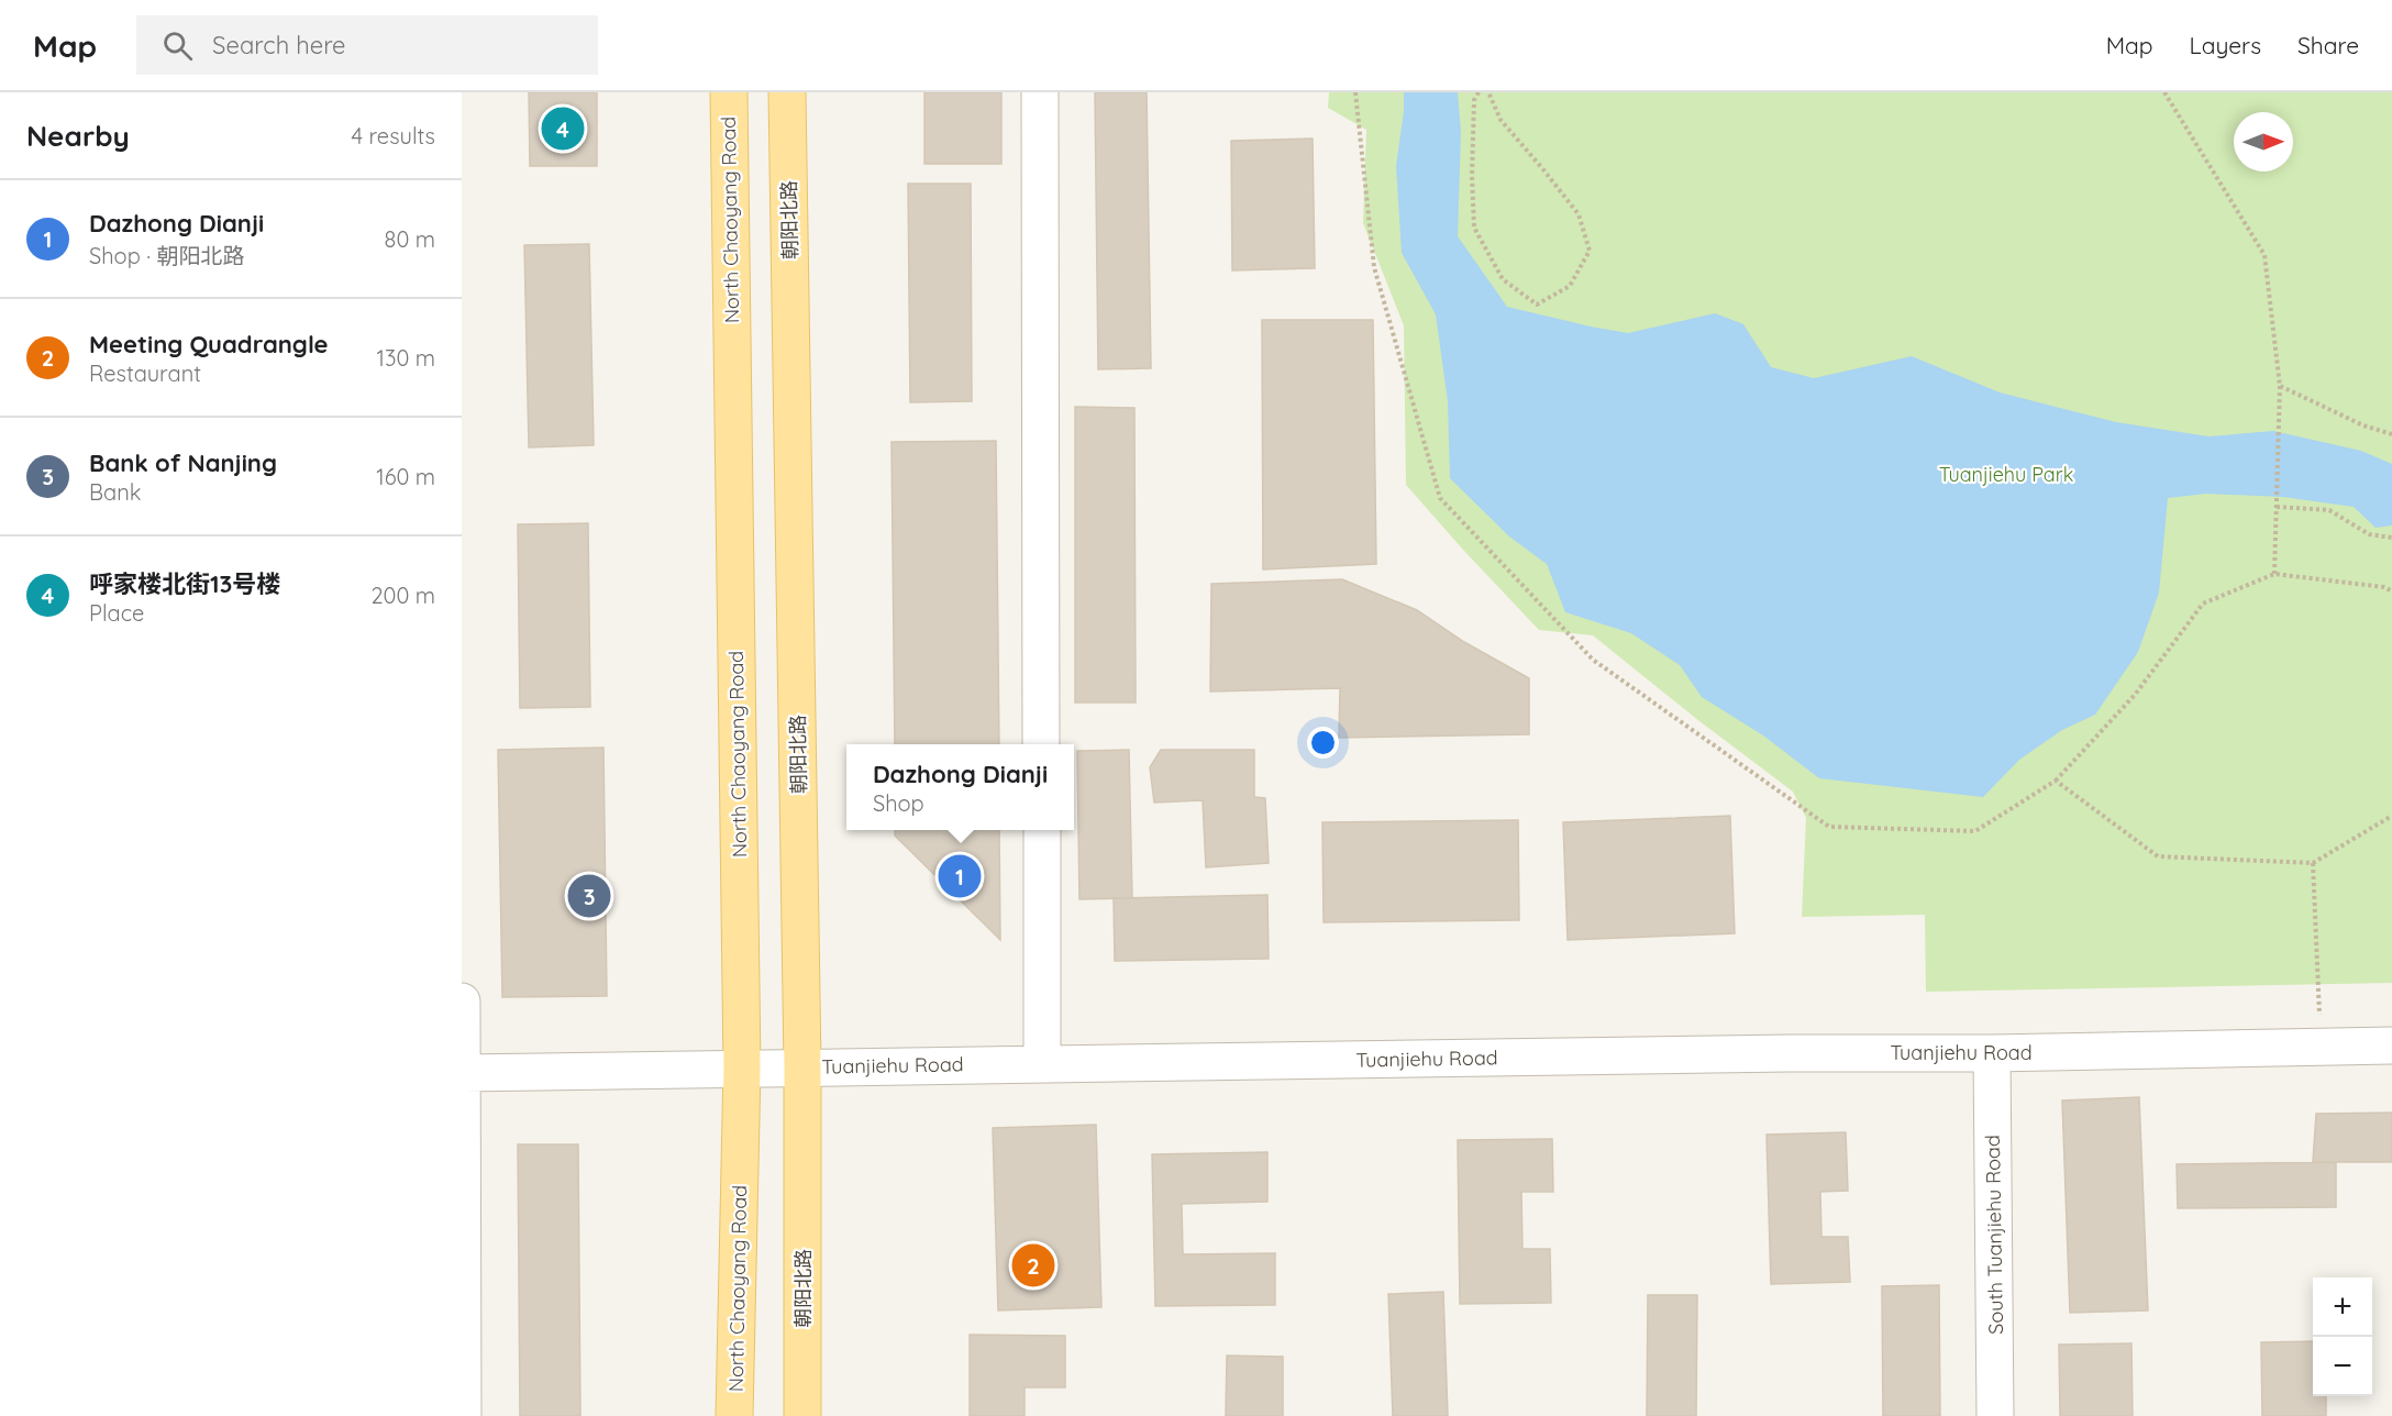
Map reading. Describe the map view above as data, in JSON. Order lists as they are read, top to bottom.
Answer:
{
  "streets": {
    "main road": ["North Chaoyang Road", "朝阳北路"],
    "street": ["Tuanjiehu Road", "South Tuanjiehu Road"]
  },
  "crossings": [
    ["North Chaoyang Road", "Tuanjiehu Road"],
    ["朝阳北路", "Tuanjiehu Road"],
    ["Tuanjiehu Road", "South Tuanjiehu Road"]
  ],
  "parks": ["Tuanjiehu Park"],
  "north": "right",
  "page": {
    "header": "Map",
    "search": "Search here",
    "nav": ["Map", "Layers", "Share"],
    "heading": ["Nearby", "4 results"],
    "pins": [
      "4",
      "1",
      "3",
      "2"
    ],
    "list": [
      {
        "mark": "1",
        "name": "Dazhong Dianji",
        "note": "Shop · 朝阳北路",
        "value": "80 m"
      },
      {
        "mark": "2",
        "name": "Meeting Quadrangle",
        "note": "Restaurant",
        "value": "130 m"
      },
      {
        "mark": "3",
        "name": "Bank of Nanjing",
        "note": "Bank",
        "value": "160 m"
      },
      {
        "mark": "4",
        "name": "呼家楼北街13号楼",
        "note": "Place",
        "value": "200 m"
      }
    ],
    "popup": ["Dazhong Dianji", "Shop"],
    "map_buttons": ["+", "−"]
  }
}
